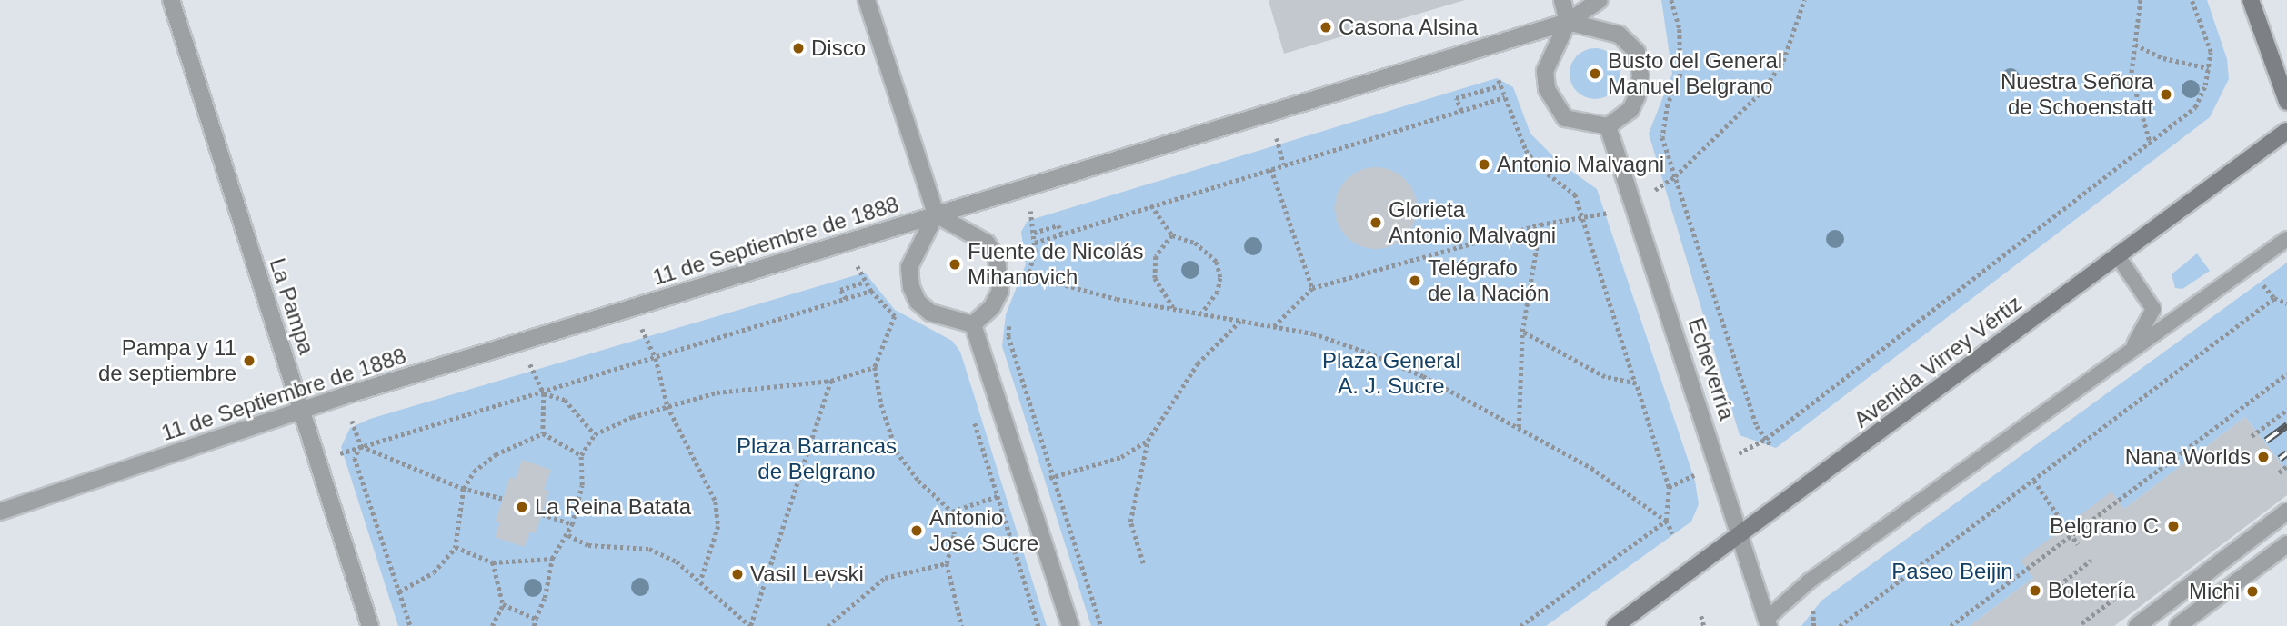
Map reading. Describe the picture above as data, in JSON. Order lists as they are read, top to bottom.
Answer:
{
  "streets": {
    "main road": ["Avenida Virrey Vértiz"],
    "street": ["11 de Septiembre de 1888", "La Pampa", "Echeverría"]
  },
  "crossings": [
    ["11 de Septiembre de 1888", "La Pampa"],
    ["11 de Septiembre de 1888", "Echeverría"],
    ["Avenida Virrey Vértiz", "Echeverría"]
  ],
  "parks": ["Plaza General A. J. Sucre", "Plaza Barrancas de Belgrano", "Paseo Beijin"],
  "places": [
    "Casona Alsina",
    "Disco",
    "Busto del General Manuel Belgrano",
    "Nuestra Señora de Schoenstatt",
    "Antonio Malvagni",
    "Glorieta Antonio Malvagni",
    "Fuente de Nicolás Mihanovich",
    "Telégrafo de la Nación",
    "Pampa y 11 de septiembre",
    "Nana Worlds",
    "La Reina Batata",
    "Belgrano C",
    "Antonio José Sucre",
    "Vasil Levski",
    "Boletería",
    "Michi"
  ]
}
